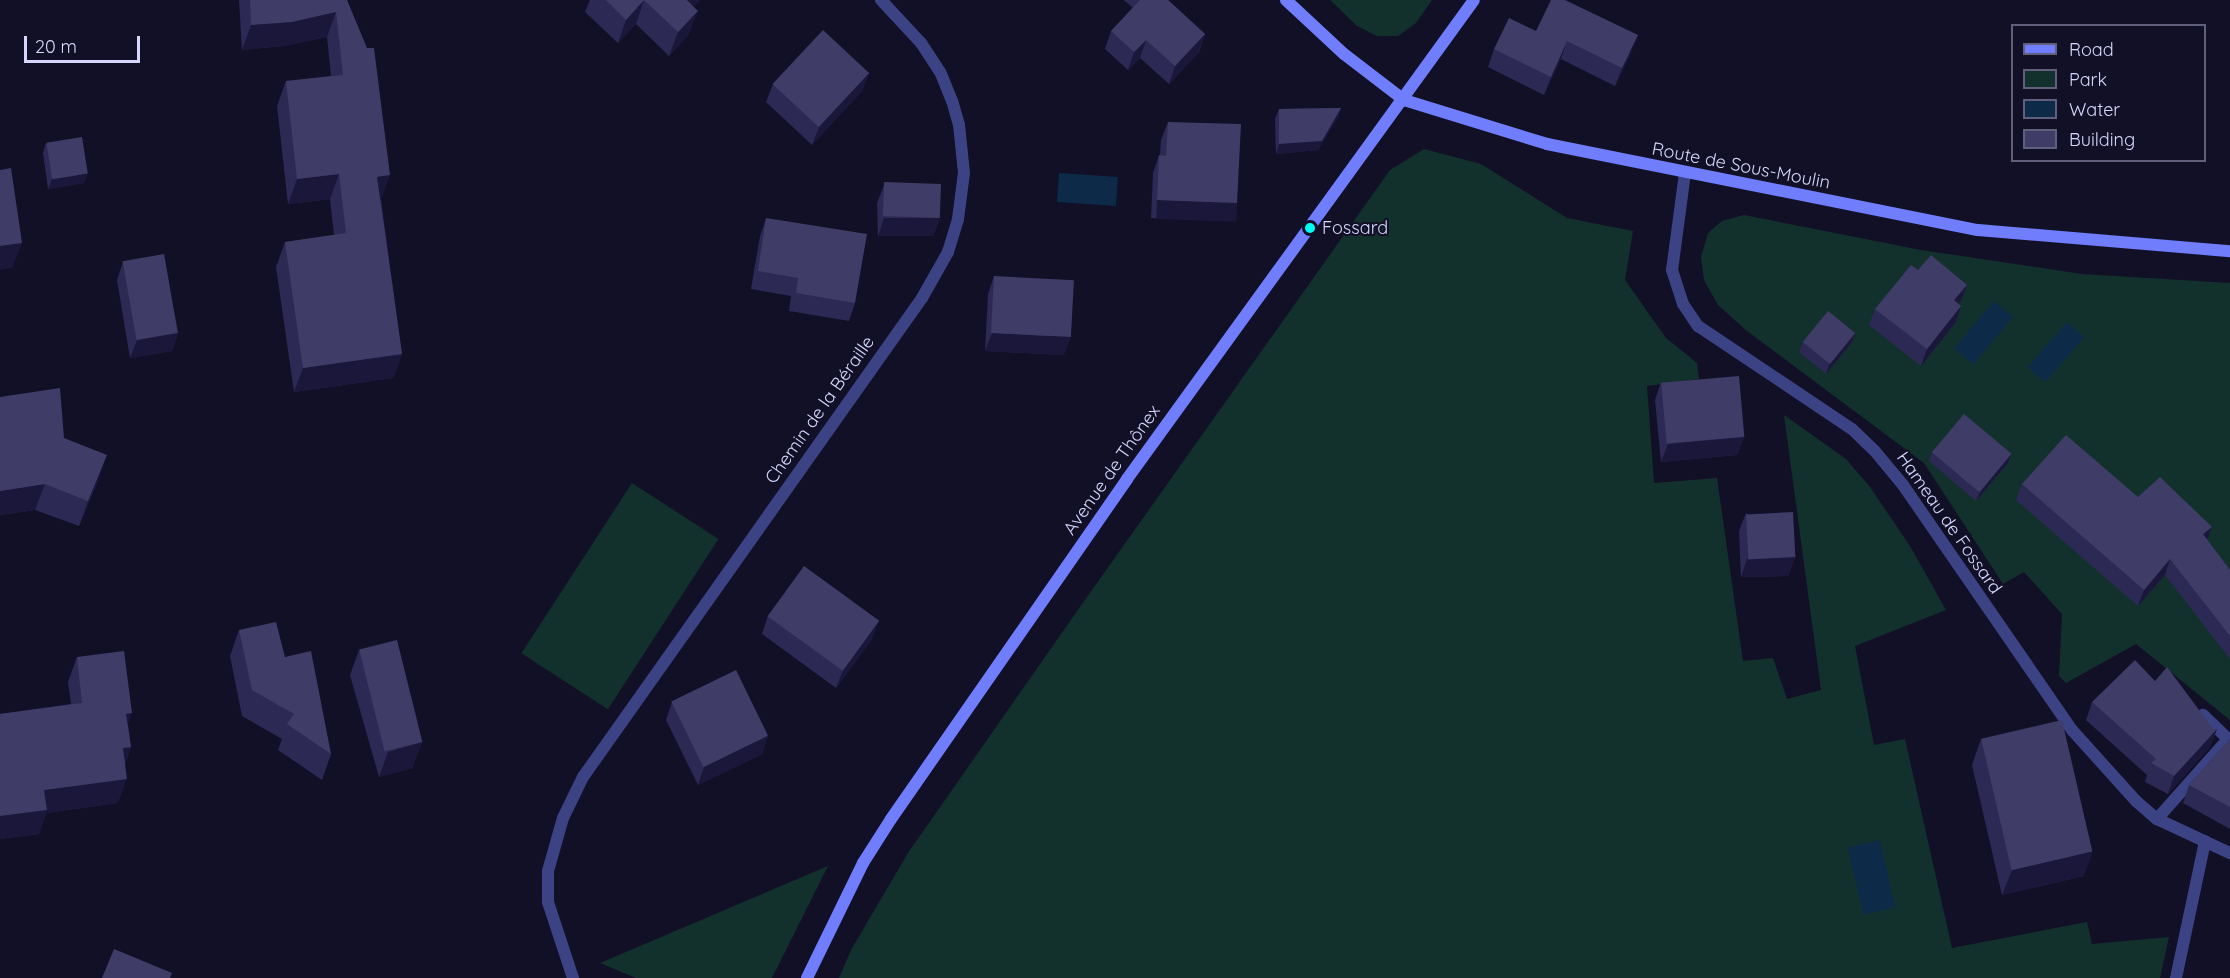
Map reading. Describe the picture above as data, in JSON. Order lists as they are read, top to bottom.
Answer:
{
  "streets": {
    "main road": ["Route de Sous-Moulin", "Avenue de Thônex"],
    "street": ["Chemin de la Béraille", "Hameau de Fossard"]
  },
  "crossings": [
    ["Route de Sous-Moulin", "Avenue de Thônex"],
    ["Route de Sous-Moulin", "Hameau de Fossard"]
  ],
  "places": ["Fossard"],
  "legend": [
    "Road",
    "Park",
    "Water",
    "Building"
  ],
  "scale_bar": "20 m"
}
